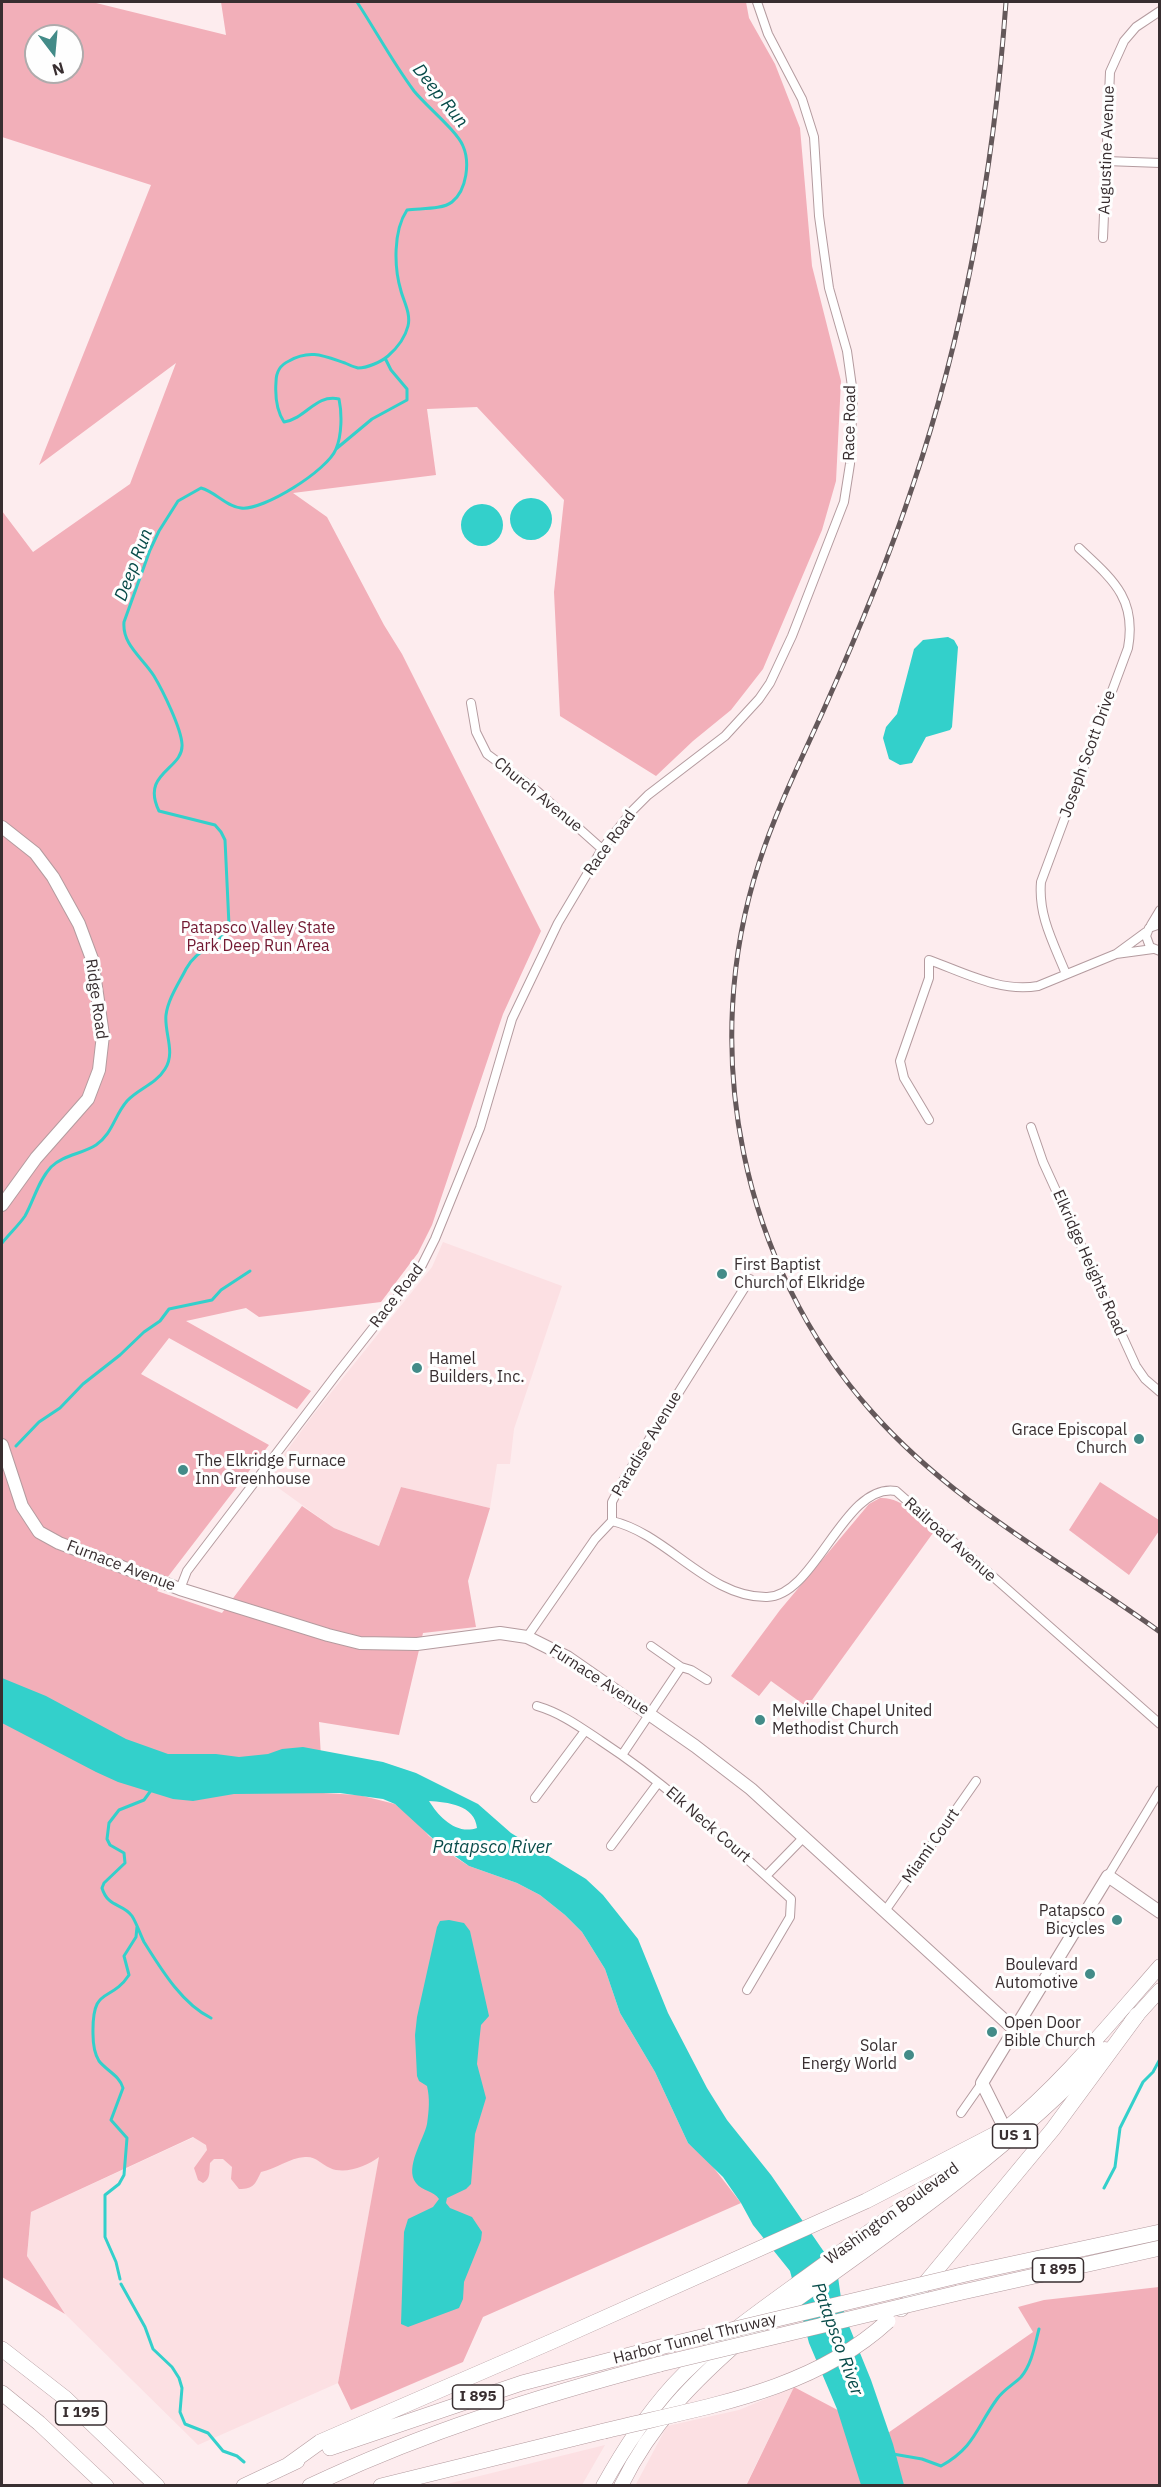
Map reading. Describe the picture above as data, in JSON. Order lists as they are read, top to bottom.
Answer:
{
  "streets": {
    "highway": ["I 895", "Harbor Tunnel Thruway", "I 195"],
    "main road": ["US 1", "Washington Boulevard"],
    "street": [
      "Augustine Avenue",
      "Race Road",
      "Joseph Scott Drive",
      "Church Avenue",
      "Ridge Road",
      "Elkridge Heights Road",
      "Paradise Avenue",
      "Railroad Avenue",
      "Furnace Avenue",
      "Elk Neck Court",
      "Miami Court"
    ]
  },
  "crossings": [
    ["Race Road", "Church Avenue"],
    ["Race Road", "Furnace Avenue"],
    ["Paradise Avenue", "Railroad Avenue"],
    ["Paradise Avenue", "Furnace Avenue"],
    ["Furnace Avenue", "Miami Court"]
  ],
  "water": ["Deep Run", "Patapsco River"],
  "parks": ["Patapsco Valley State Park Deep Run Area"],
  "places": [
    "First Baptist Church of Elkridge",
    "Hamel Builders, Inc.",
    "Grace Episcopal Church",
    "The Elkridge Furnace Inn Greenhouse",
    "Melville Chapel United Methodist Church",
    "Patapsco Bicycles",
    "Boulevard Automotive",
    "Open Door Bible Church",
    "Solar Energy World"
  ],
  "north": "bottom"
}
